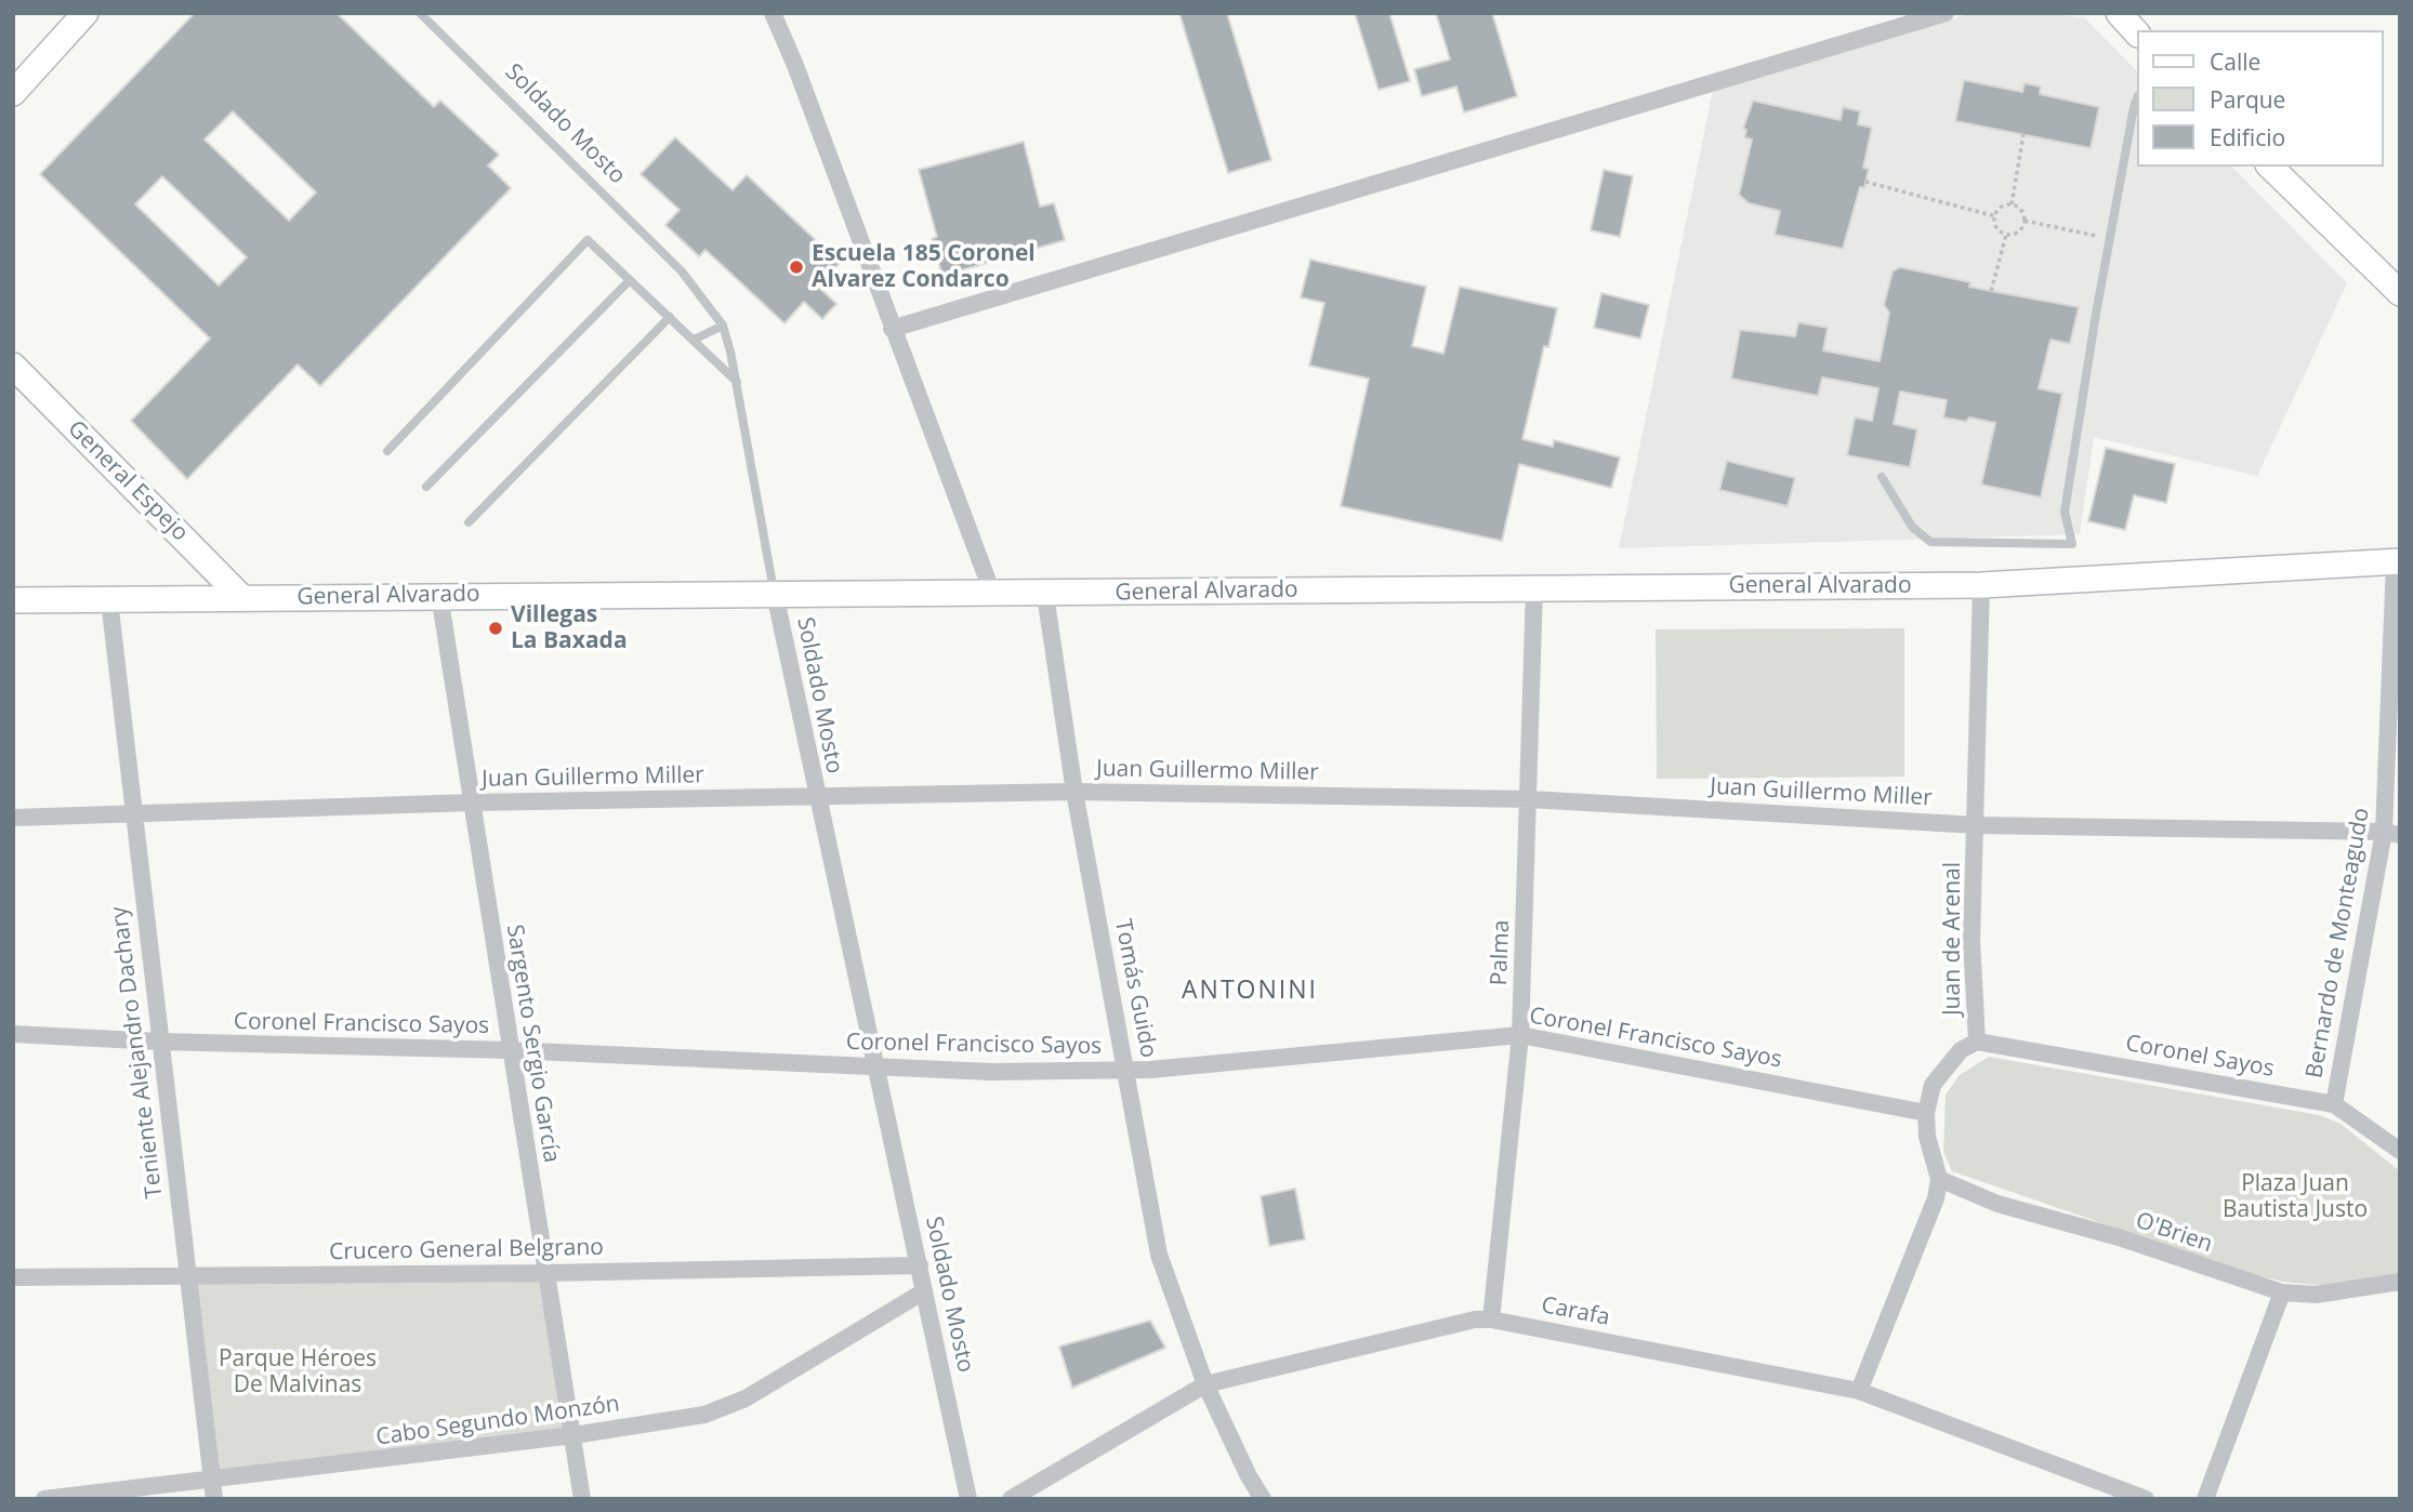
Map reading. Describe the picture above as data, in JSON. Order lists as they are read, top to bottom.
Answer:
{
  "streets": {
    "street": [
      "Soldado Mosto",
      "General Espejo",
      "General Alvarado",
      "Juan Guillermo Miller",
      "Juan de Arenal",
      "Bernardo de Monteagudo",
      "Palma",
      "Tomás Guido",
      "Coronel Francisco Sayos",
      "Sargento Sergio García",
      "Teniente Alejandro Dachary",
      "Coronel Sayos",
      "O'Brien",
      "Crucero General Belgrano",
      "Carafa",
      "Cabo Segundo Monzón"
    ]
  },
  "crossings": [
    ["Soldado Mosto", "General Alvarado"],
    ["Soldado Mosto", "Juan Guillermo Miller"],
    ["Soldado Mosto", "Coronel Francisco Sayos"],
    ["Soldado Mosto", "Crucero General Belgrano"],
    ["Soldado Mosto", "Cabo Segundo Monzón"],
    ["General Espejo", "General Alvarado"],
    ["General Alvarado", "Juan de Arenal"],
    ["General Alvarado", "Bernardo de Monteagudo"],
    ["General Alvarado", "Palma"],
    ["General Alvarado", "Tomás Guido"],
    ["General Alvarado", "Sargento Sergio García"],
    ["General Alvarado", "Teniente Alejandro Dachary"],
    ["Juan Guillermo Miller", "Juan de Arenal"],
    ["Juan Guillermo Miller", "Bernardo de Monteagudo"],
    ["Juan Guillermo Miller", "Palma"],
    ["Juan Guillermo Miller", "Tomás Guido"],
    ["Juan Guillermo Miller", "Sargento Sergio García"],
    ["Juan Guillermo Miller", "Teniente Alejandro Dachary"],
    ["Juan de Arenal", "Coronel Francisco Sayos"],
    ["Juan de Arenal", "Coronel Sayos"],
    ["Juan de Arenal", "O'Brien"],
    ["Bernardo de Monteagudo", "Coronel Sayos"],
    ["Palma", "Coronel Francisco Sayos"],
    ["Palma", "Carafa"],
    ["Tomás Guido", "Coronel Francisco Sayos"],
    ["Tomás Guido", "Carafa"],
    ["Coronel Francisco Sayos", "Sargento Sergio García"],
    ["Coronel Francisco Sayos", "Teniente Alejandro Dachary"],
    ["Sargento Sergio García", "Crucero General Belgrano"],
    ["Sargento Sergio García", "Cabo Segundo Monzón"],
    ["Teniente Alejandro Dachary", "Crucero General Belgrano"],
    ["Teniente Alejandro Dachary", "Cabo Segundo Monzón"]
  ],
  "districts": ["ANTONINI"],
  "parks": ["Plaza Juan Bautista Justo", "Parque Héroes De Malvinas"],
  "places": ["Escuela 185 Coronel Alvarez Condarco", "Villegas La Baxada"],
  "legend": ["Calle", "Parque", "Edificio"]
}
